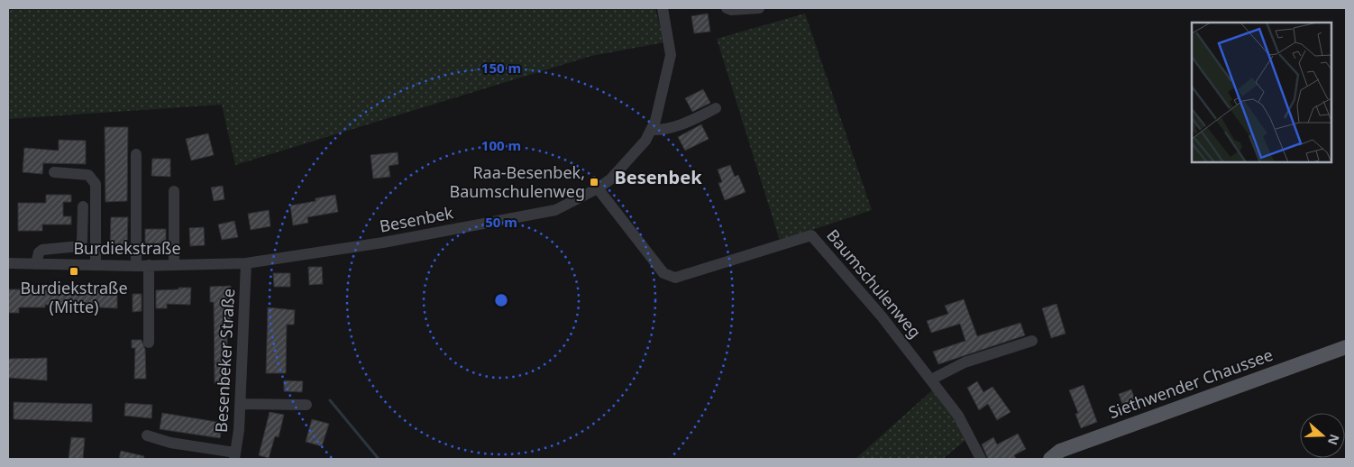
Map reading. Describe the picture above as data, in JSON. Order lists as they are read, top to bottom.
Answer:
{
  "streets": {
    "main road": ["Siethwender Chaussee"],
    "street": [
      "Besenbek",
      "Burdiekstraße",
      "Baumschulenweg",
      "Besenbeker Straße"
    ]
  },
  "crossings": [
    ["Besenbek", "Burdiekstraße"],
    ["Besenbek", "Baumschulenweg"],
    ["Besenbek", "Besenbeker Straße"],
    ["Burdiekstraße", "Besenbeker Straße"]
  ],
  "districts": ["Besenbek"],
  "places": {
    "transit": ["Raa-Besenbek, Baumschulenweg", "Burdiekstraße (Mitte)"]
  },
  "north": "right",
  "rings": ["150 m", "100 m", "50 m"]
}
